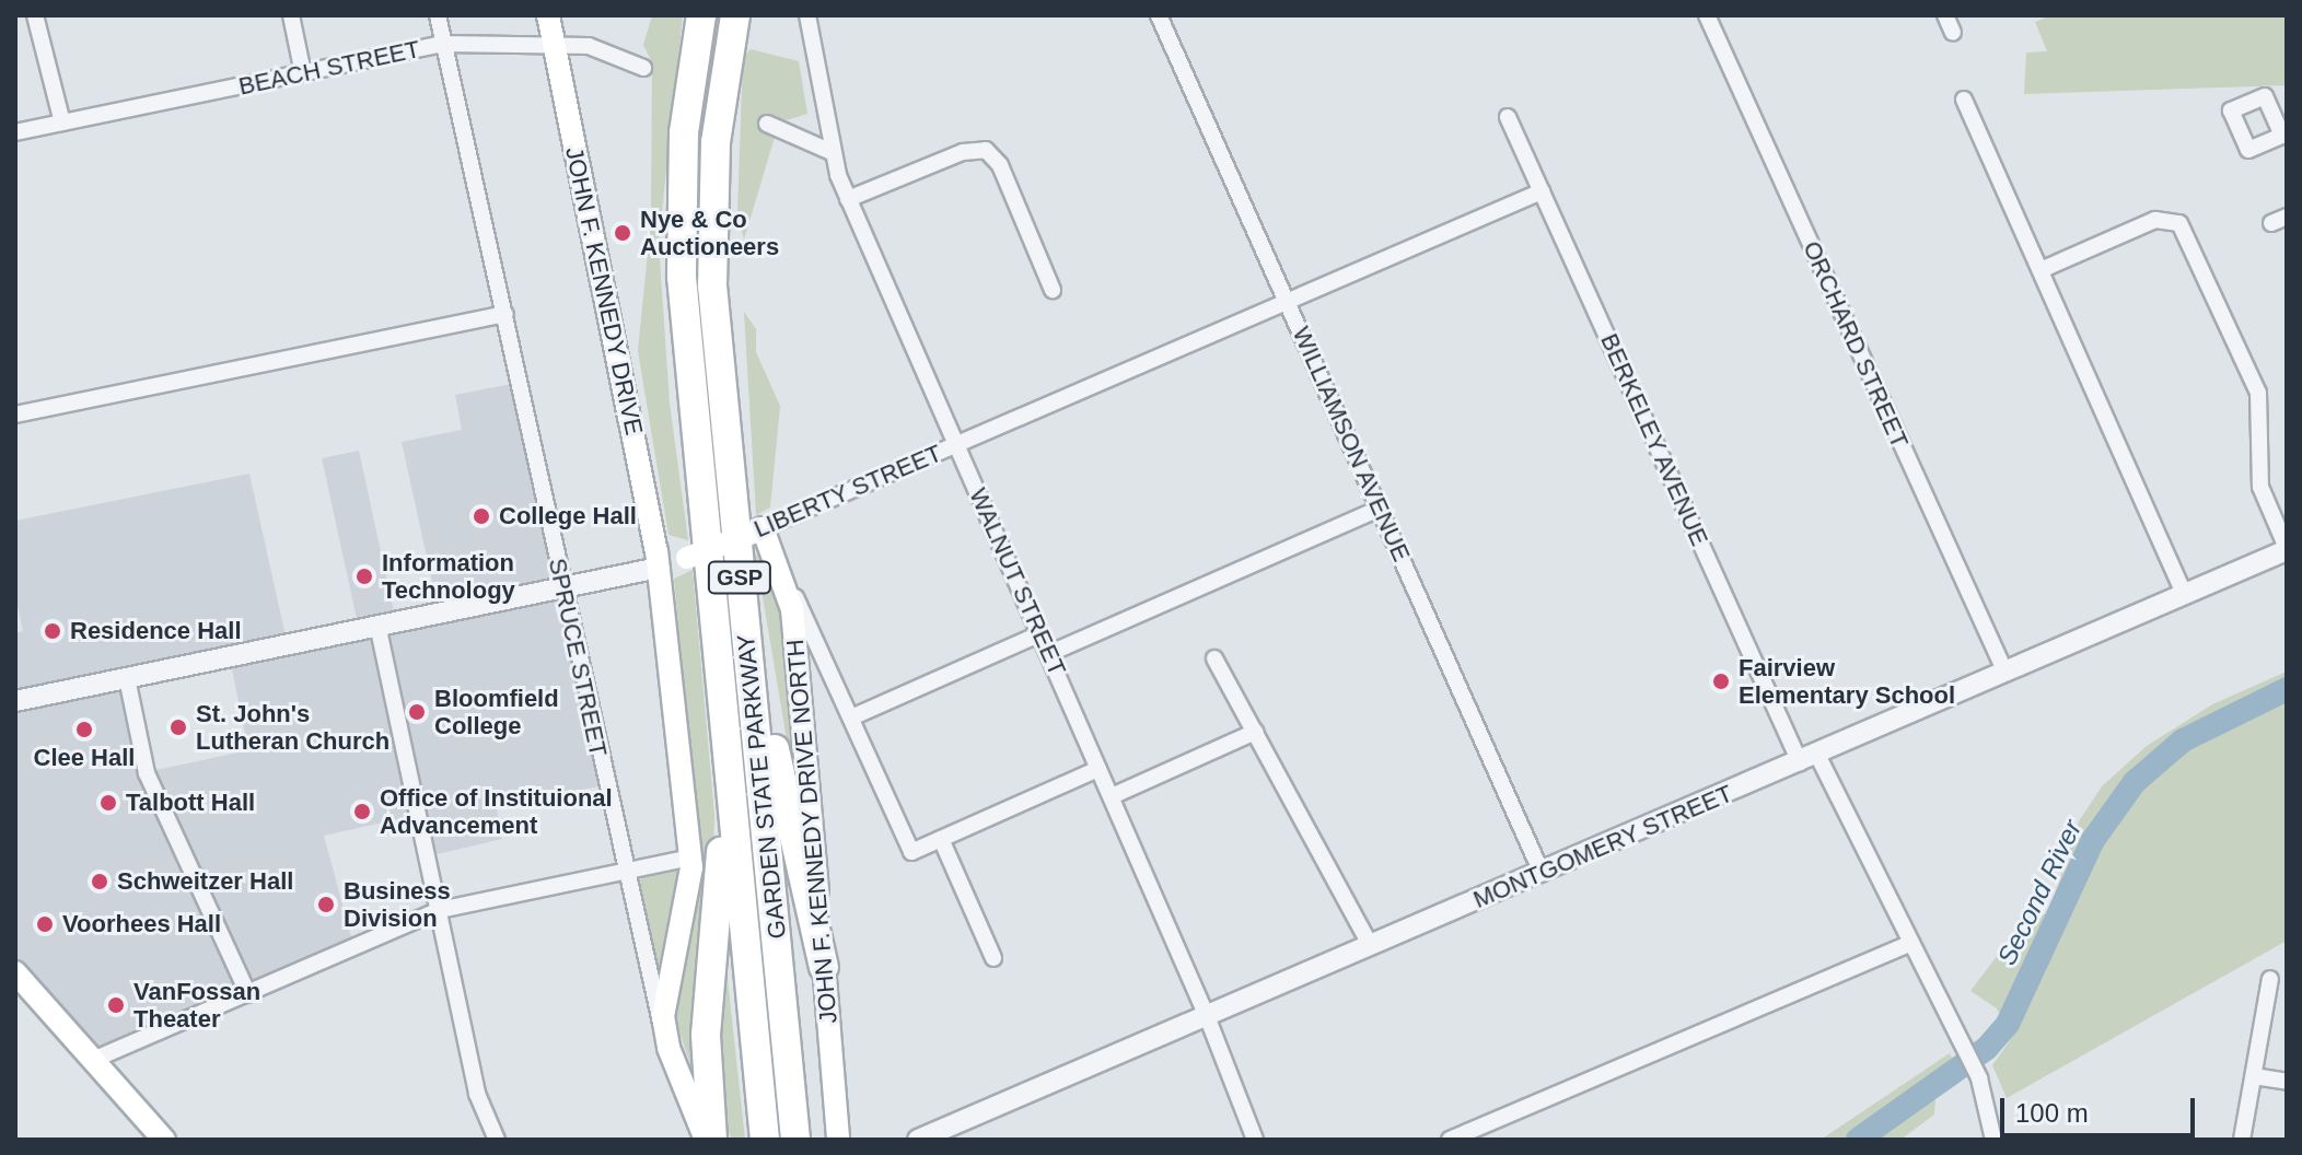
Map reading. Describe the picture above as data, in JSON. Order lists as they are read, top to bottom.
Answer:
{
  "streets": {
    "highway": ["GSP", "GARDEN STATE PARKWAY"],
    "main road": [
      "JOHN F. KENNEDY DRIVE",
      "LIBERTY STREET",
      "SPRUCE STREET",
      "JOHN F. KENNEDY DRIVE NORTH"
    ],
    "street": [
      "BEACH STREET",
      "ORCHARD STREET",
      "BERKELEY AVENUE",
      "WILLIAMSON AVENUE",
      "WALNUT STREET",
      "MONTGOMERY STREET"
    ]
  },
  "crossings": [
    ["BEACH STREET", "JOHN F. KENNEDY DRIVE"],
    ["BEACH STREET", "SPRUCE STREET"],
    ["JOHN F. KENNEDY DRIVE", "LIBERTY STREET"],
    ["JOHN F. KENNEDY DRIVE", "SPRUCE STREET"],
    ["ORCHARD STREET", "MONTGOMERY STREET"],
    ["BERKELEY AVENUE", "LIBERTY STREET"],
    ["BERKELEY AVENUE", "MONTGOMERY STREET"],
    ["WILLIAMSON AVENUE", "LIBERTY STREET"],
    ["WILLIAMSON AVENUE", "MONTGOMERY STREET"],
    ["LIBERTY STREET", "WALNUT STREET"],
    ["LIBERTY STREET", "SPRUCE STREET"],
    ["LIBERTY STREET", "GARDEN STATE PARKWAY"],
    ["LIBERTY STREET", "JOHN F. KENNEDY DRIVE NORTH"],
    ["WALNUT STREET", "MONTGOMERY STREET"],
    ["GARDEN STATE PARKWAY", "JOHN F. KENNEDY DRIVE NORTH"]
  ],
  "water": ["Second River"],
  "places": [
    "Nye & Co Auctioneers",
    "College Hall",
    "Information Technology",
    "Residence Hall",
    "Fairview Elementary School",
    "Bloomfield College",
    "St. John's Lutheran Church",
    "Clee Hall",
    "Talbott Hall",
    "Office of Instituional Advancement",
    "Schweitzer Hall",
    "Business Division",
    "Voorhees Hall",
    "VanFossan Theater"
  ],
  "scale_bar": "100 m"
}
